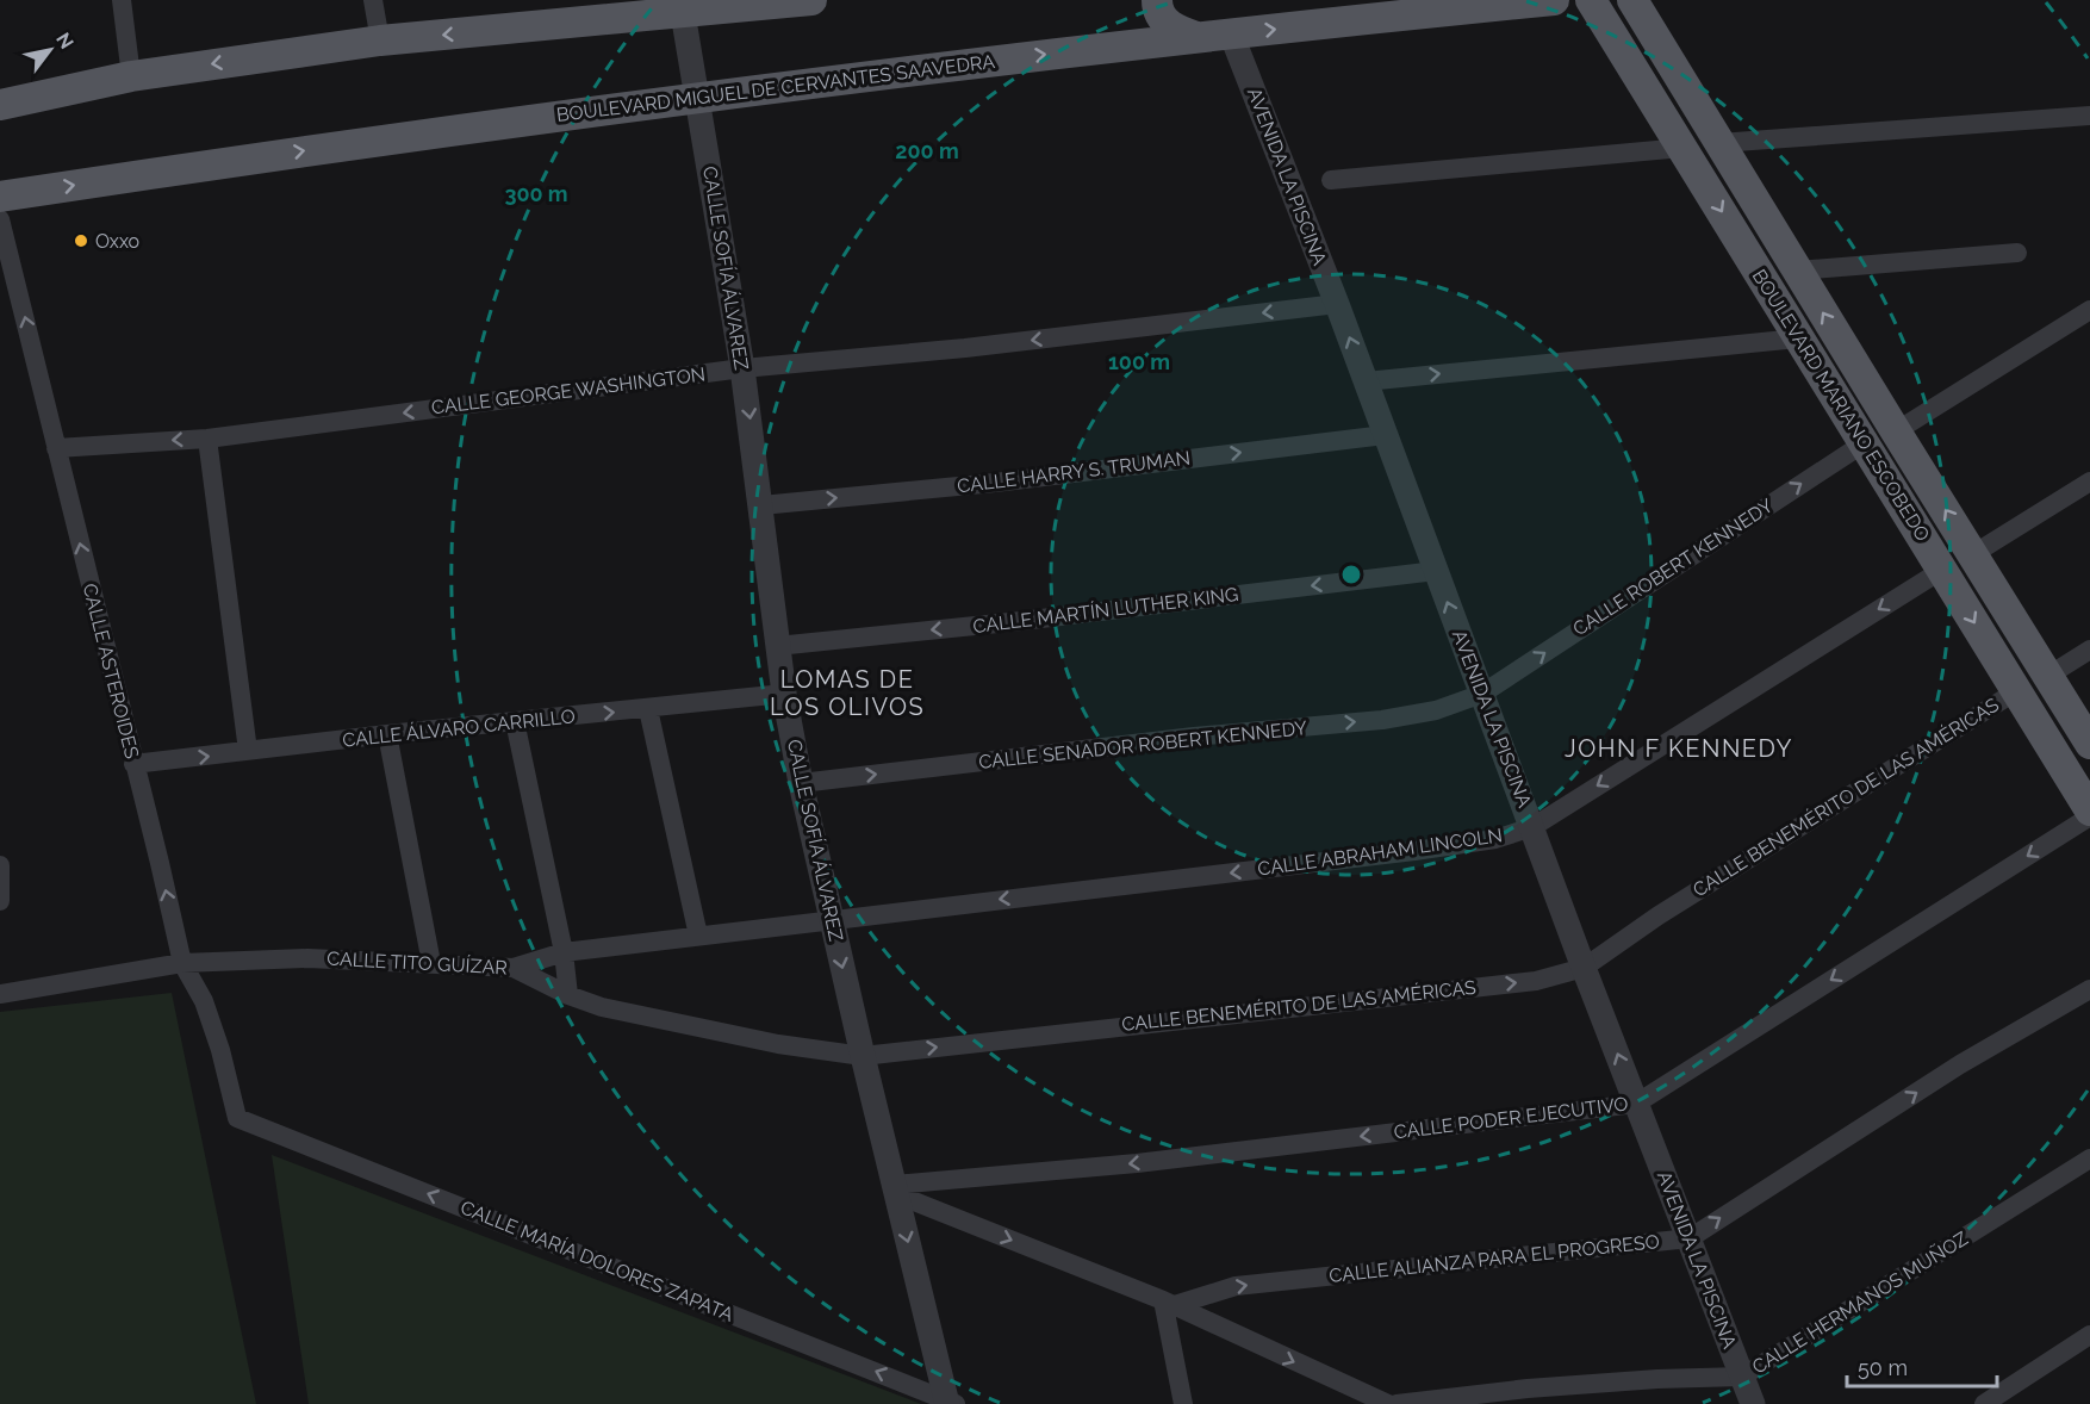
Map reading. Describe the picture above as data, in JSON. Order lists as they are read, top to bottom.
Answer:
{
  "streets": {
    "main road": ["BOULEVARD MIGUEL DE CERVANTES SAAVEDRA", "BOULEVARD MARIANO ESCOBEDO"],
    "street": [
      "AVENIDA LA PISCINA",
      "CALLE SOFÍA ÁLVAREZ",
      "CALLE GEORGE WASHINGTON",
      "CALLE HARRY S. TRUMAN",
      "CALLE ROBERT KENNEDY",
      "CALLE MARTÍN LUTHER KING",
      "CALLE ASTEROIDES",
      "CALLE ÁLVARO CARRILLO",
      "CALLE SENADOR ROBERT KENNEDY",
      "CALLE BENEMÉRITO DE LAS AMÉRICAS",
      "CALLE ABRAHAM LINCOLN",
      "CALLE TITO GUÍZAR",
      "CALLE PODER EJECUTIVO",
      "CALLE ALIANZA PARA EL PROGRESO",
      "CALLE MARÍA DOLORES ZAPATA",
      "CALLE HERMANOS MUÑOZ"
    ]
  },
  "crossings": [
    ["BOULEVARD MIGUEL DE CERVANTES SAAVEDRA", "AVENIDA LA PISCINA"],
    ["BOULEVARD MIGUEL DE CERVANTES SAAVEDRA", "CALLE SOFÍA ÁLVAREZ"],
    ["AVENIDA LA PISCINA", "CALLE GEORGE WASHINGTON"],
    ["AVENIDA LA PISCINA", "CALLE HARRY S. TRUMAN"],
    ["AVENIDA LA PISCINA", "CALLE ROBERT KENNEDY"],
    ["AVENIDA LA PISCINA", "CALLE MARTÍN LUTHER KING"],
    ["AVENIDA LA PISCINA", "CALLE SENADOR ROBERT KENNEDY"],
    ["AVENIDA LA PISCINA", "CALLE BENEMÉRITO DE LAS AMÉRICAS"],
    ["AVENIDA LA PISCINA", "CALLE ABRAHAM LINCOLN"],
    ["AVENIDA LA PISCINA", "CALLE PODER EJECUTIVO"],
    ["AVENIDA LA PISCINA", "CALLE ALIANZA PARA EL PROGRESO"],
    ["AVENIDA LA PISCINA", "CALLE HERMANOS MUÑOZ"],
    ["CALLE SOFÍA ÁLVAREZ", "CALLE GEORGE WASHINGTON"],
    ["CALLE SOFÍA ÁLVAREZ", "CALLE HARRY S. TRUMAN"],
    ["CALLE SOFÍA ÁLVAREZ", "CALLE MARTÍN LUTHER KING"],
    ["CALLE SOFÍA ÁLVAREZ", "CALLE ÁLVARO CARRILLO"],
    ["CALLE SOFÍA ÁLVAREZ", "CALLE SENADOR ROBERT KENNEDY"],
    ["CALLE SOFÍA ÁLVAREZ", "CALLE BENEMÉRITO DE LAS AMÉRICAS"],
    ["CALLE SOFÍA ÁLVAREZ", "CALLE ABRAHAM LINCOLN"],
    ["CALLE SOFÍA ÁLVAREZ", "CALLE TITO GUÍZAR"],
    ["CALLE SOFÍA ÁLVAREZ", "CALLE PODER EJECUTIVO"],
    ["CALLE SOFÍA ÁLVAREZ", "CALLE MARÍA DOLORES ZAPATA"],
    ["CALLE GEORGE WASHINGTON", "CALLE ASTEROIDES"],
    ["BOULEVARD MARIANO ESCOBEDO", "CALLE ROBERT KENNEDY"],
    ["BOULEVARD MARIANO ESCOBEDO", "CALLE BENEMÉRITO DE LAS AMÉRICAS"],
    ["BOULEVARD MARIANO ESCOBEDO", "CALLE ABRAHAM LINCOLN"],
    ["CALLE ROBERT KENNEDY", "CALLE SENADOR ROBERT KENNEDY"],
    ["CALLE ASTEROIDES", "CALLE ÁLVARO CARRILLO"],
    ["CALLE ASTEROIDES", "CALLE TITO GUÍZAR"],
    ["CALLE ASTEROIDES", "CALLE MARÍA DOLORES ZAPATA"],
    ["CALLE BENEMÉRITO DE LAS AMÉRICAS", "CALLE TITO GUÍZAR"],
    ["CALLE ABRAHAM LINCOLN", "CALLE TITO GUÍZAR"]
  ],
  "one_way": [
    "CALLE GEORGE WASHINGTON",
    "CALLE HARRY S. TRUMAN",
    "CALLE ROBERT KENNEDY",
    "CALLE MARTÍN LUTHER KING",
    "CALLE ÁLVARO CARRILLO",
    "CALLE SENADOR ROBERT KENNEDY",
    "CALLE BENEMÉRITO DE LAS AMÉRICAS",
    "CALLE ABRAHAM LINCOLN",
    "CALLE PODER EJECUTIVO",
    "CALLE ALIANZA PARA EL PROGRESO",
    "CALLE MARÍA DOLORES ZAPATA"
  ],
  "districts": ["LOMAS DE LOS OLIVOS", "JOHN F KENNEDY"],
  "places": ["Oxxo"],
  "scale_bar": "50 m",
  "north": "top right",
  "rings": ["200 m", "300 m", "100 m"]
}
